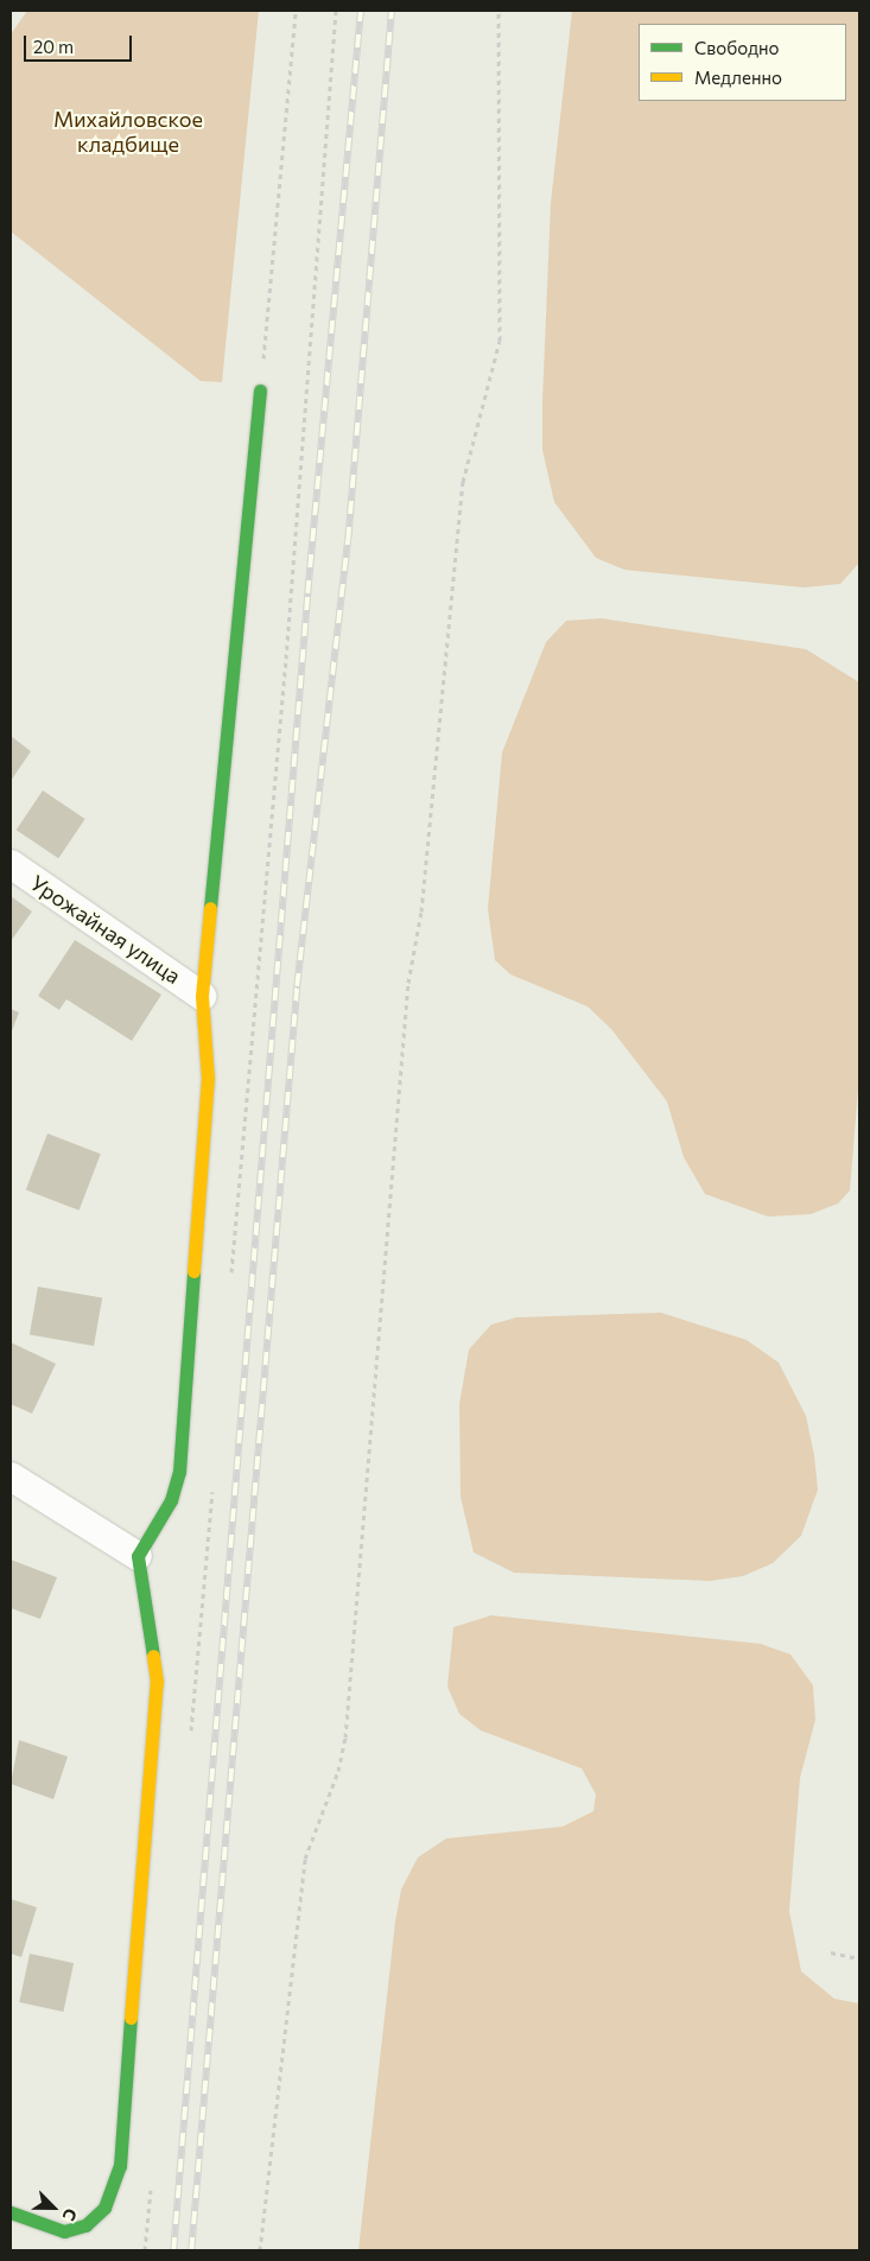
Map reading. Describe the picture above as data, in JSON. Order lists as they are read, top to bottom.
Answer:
{
  "streets": {
    "street": ["Урожайная улица"]
  },
  "parks": ["Михайловское кладбище"],
  "legend": ["Свободно", "Медленно"],
  "scale_bar": "20 m",
  "north": "bottom right"
}
